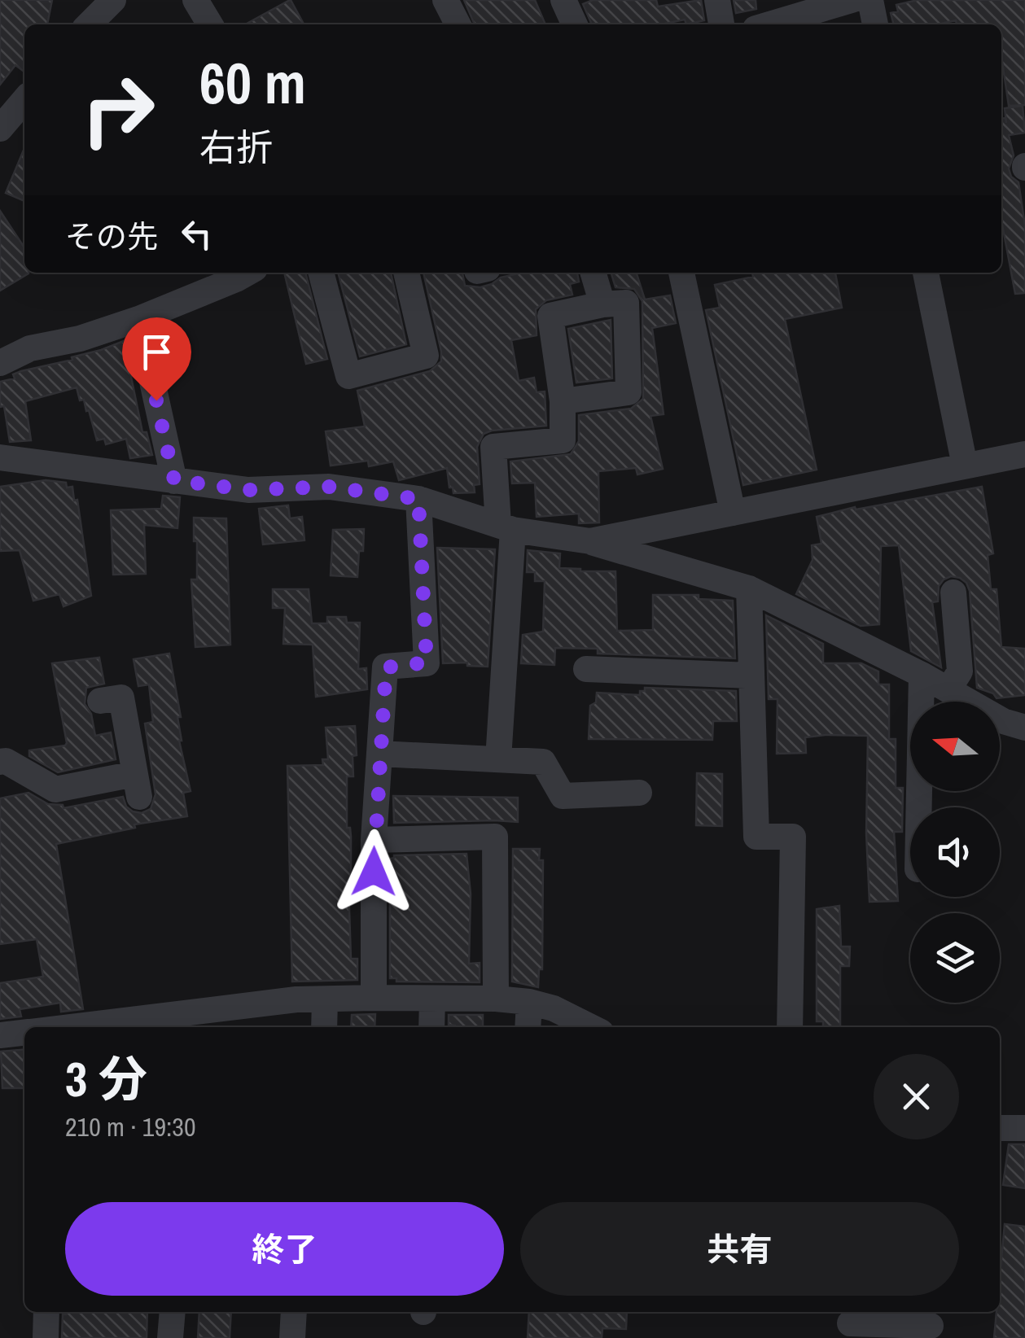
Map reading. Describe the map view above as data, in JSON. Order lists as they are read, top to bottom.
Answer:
{
  "north": "left",
  "page": {
    "turn": ["60 m", "右折"],
    "then": "その先",
    "heading": ["3 分", "210 m · 19:30"],
    "buttons": ["終了", "共有"]
  }
}
